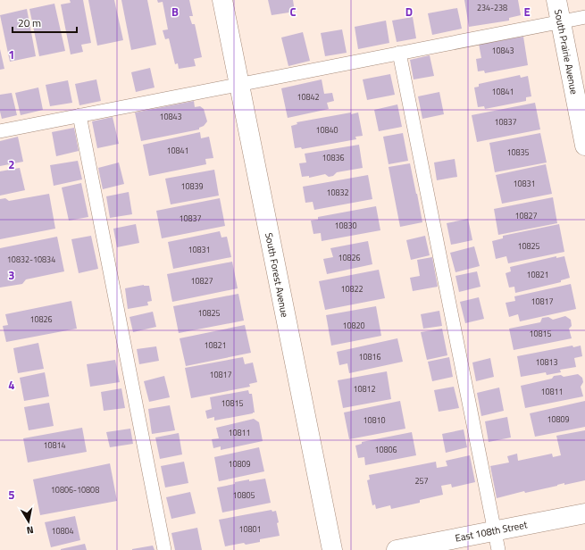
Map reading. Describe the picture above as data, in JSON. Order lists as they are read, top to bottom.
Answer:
{
  "streets": {
    "street": ["South Prairie Avenue", "South Forest Avenue", "East 108th Street"]
  },
  "house_numbers": [
    "234-238",
    "10843",
    "10841",
    "10842",
    "10843",
    "10837",
    "10840",
    "10841",
    "10835",
    "10836",
    "10831",
    "10839",
    "10832",
    "10827",
    "10837",
    "10830",
    "10825",
    "10831",
    "10826",
    "10832-10834",
    "10821",
    "10827",
    "10822",
    "10817",
    "10825",
    "10826",
    "10820",
    "10815",
    "10821",
    "10816",
    "10813",
    "10817",
    "10812",
    "10811",
    "10815",
    "10809",
    "10810",
    "10811",
    "10814",
    "10806",
    "10809",
    "257",
    "10806-10808",
    "10805",
    "10801",
    "10804"
  ],
  "scale_bar": "20 m",
  "north": "bottom",
  "grid": {
    "columns": [
      "B",
      "C",
      "D",
      "E"
    ],
    "rows": [
      "1",
      "2",
      "3",
      "4",
      "5"
    ]
  }
}
